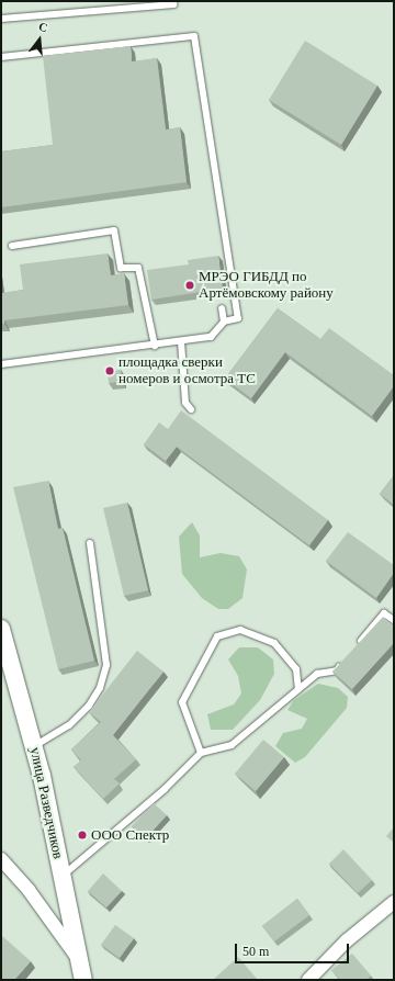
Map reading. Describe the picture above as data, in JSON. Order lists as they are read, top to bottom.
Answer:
{
  "streets": {
    "main road": ["улица Разведчиков"]
  },
  "places": ["МРЭО ГИБДД по Артёмовскому району", "площадка сверки номеров и осмотра ТС", "ООО Спектр"],
  "scale_bar": "50 m",
  "north": "top"
}
